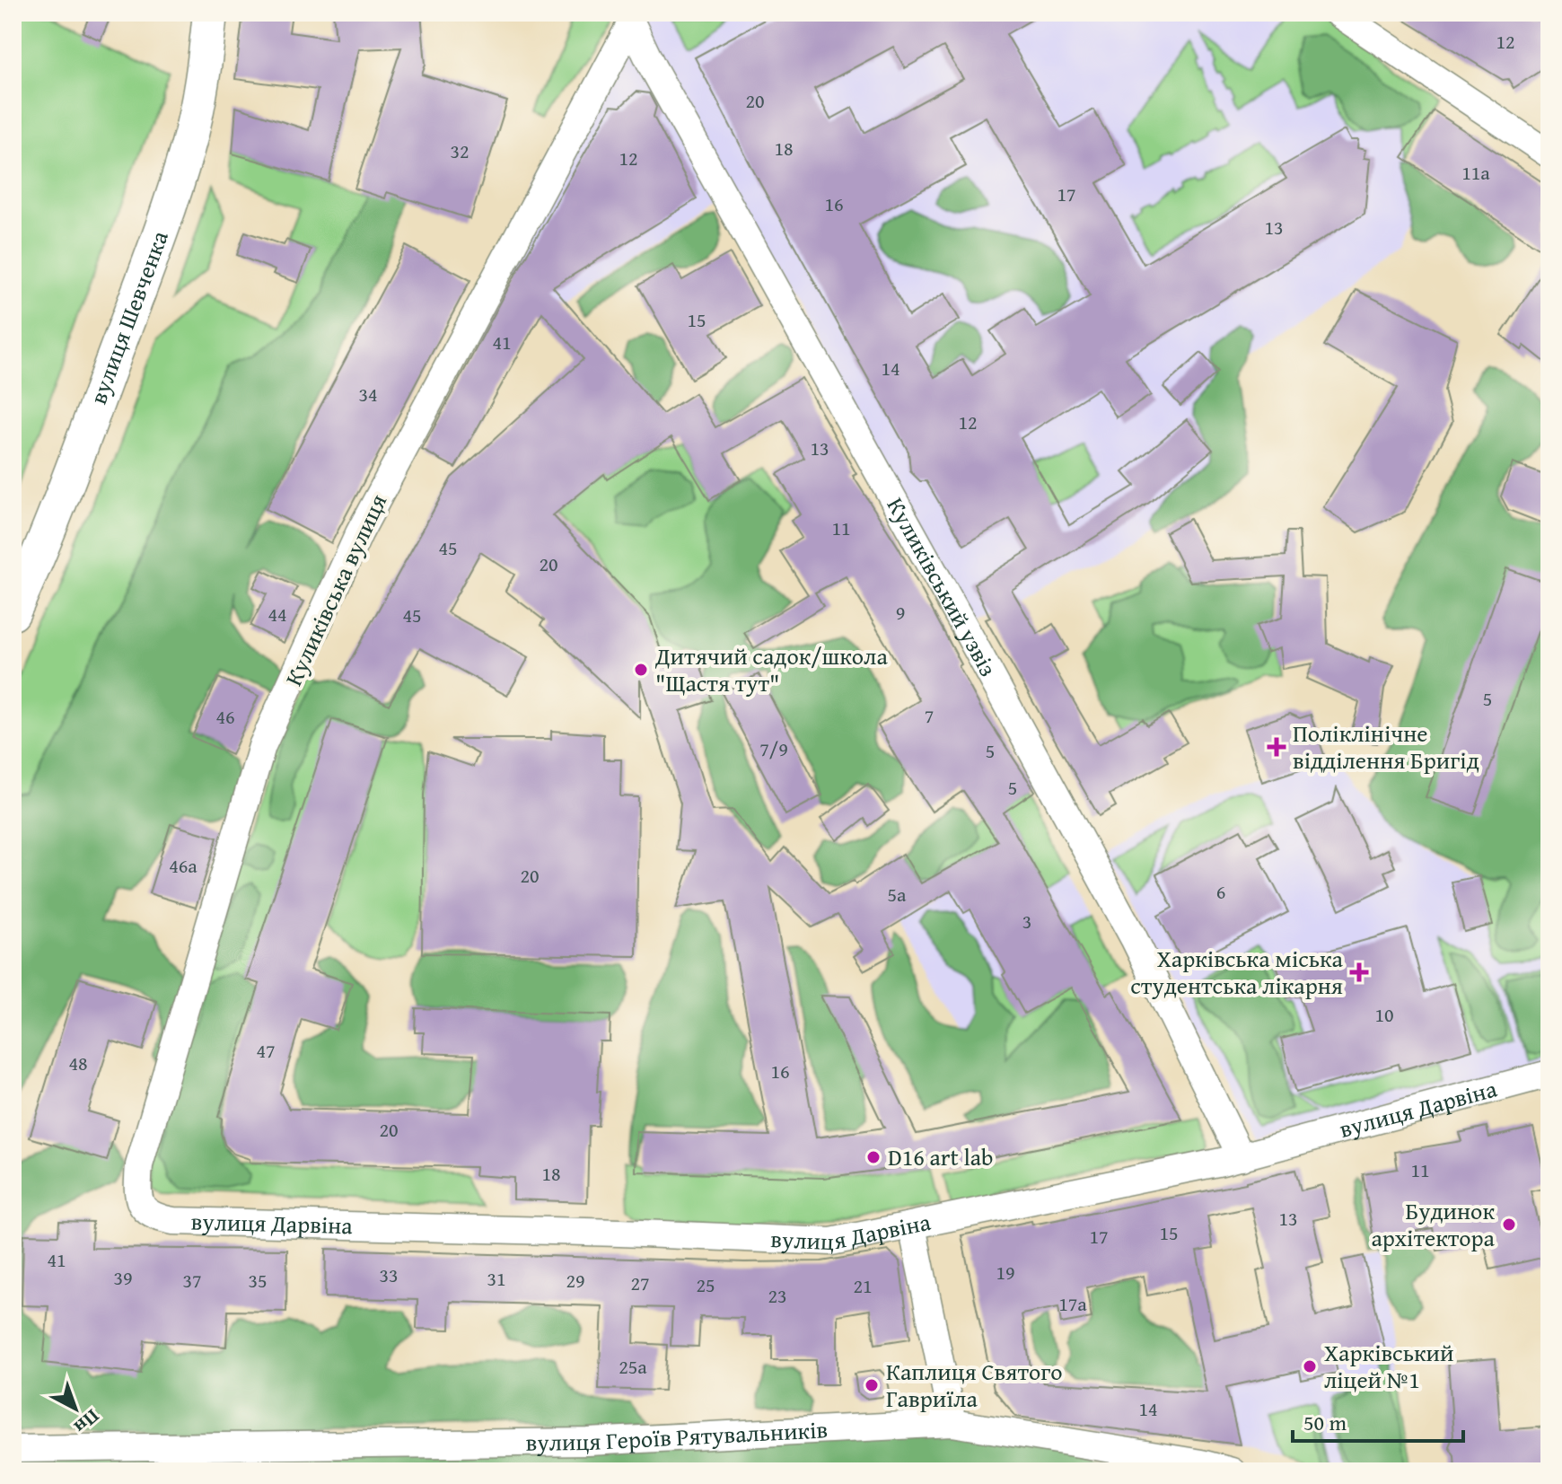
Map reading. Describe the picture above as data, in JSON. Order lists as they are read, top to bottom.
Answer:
{
  "streets": {
    "main road": ["вулиця Шевченка"],
    "street": [
      "Куликівський узвіз",
      "Куликівська вулиця",
      "вулиця Дарвіна",
      "вулиця Героїв Рятувальників"
    ]
  },
  "crossings": [
    ["Куликівський узвіз", "Куликівська вулиця"],
    ["Куликівський узвіз", "вулиця Дарвіна"],
    ["Куликівська вулиця", "вулиця Дарвіна"]
  ],
  "places": {
    "other": [
      "Дитячий садок/школа \"Щастя тут\"",
      "D16 art lab",
      "Будинок архітектора",
      "Харківський ліцей №1",
      "Каплиця Святого Гавриїла"
    ],
    "health": ["Поліклінічне відділення Бригід", "Харківська міська студентська лікарня"]
  },
  "house_numbers": [
    "12",
    "20",
    "18",
    "32",
    "12",
    "11а",
    "17",
    "16",
    "13",
    "15",
    "41",
    "14",
    "34",
    "12",
    "13",
    "11",
    "45",
    "20",
    "9",
    "44",
    "45",
    "5",
    "7",
    "46",
    "7/9",
    "5",
    "5",
    "46а",
    "20",
    "6",
    "5а",
    "3",
    "10",
    "47",
    "48",
    "16",
    "20",
    "11",
    "18",
    "13",
    "15",
    "17",
    "41",
    "19",
    "33",
    "39",
    "31",
    "37",
    "35",
    "29",
    "27",
    "25",
    "21",
    "23",
    "17а",
    "25а",
    "14"
  ],
  "scale_bar": "50 m",
  "north": "bottom right"
}
